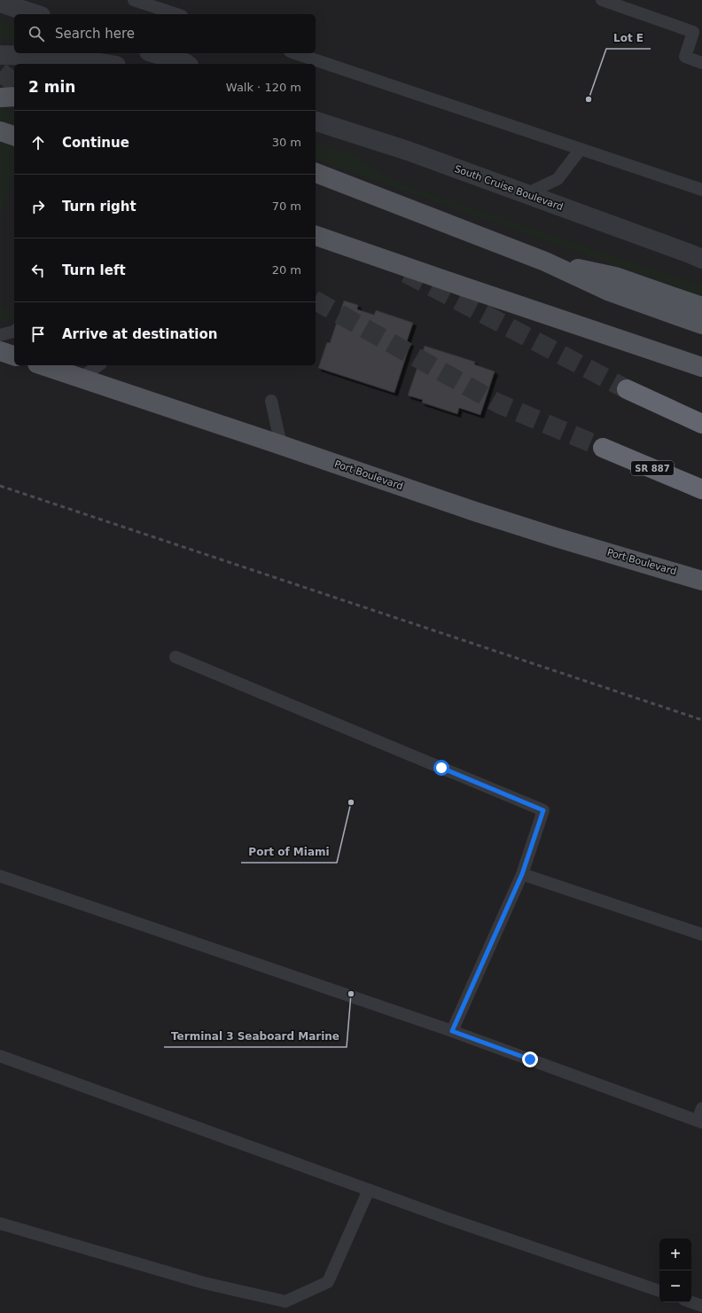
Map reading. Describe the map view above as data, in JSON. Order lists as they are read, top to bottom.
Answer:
{
  "streets": {
    "highway": ["SR 887"],
    "main road": ["Port Boulevard"],
    "street": ["South Cruise Boulevard"]
  },
  "places": ["Lot E", "Port of Miami", "Terminal 3 Seaboard Marine"],
  "page": {
    "search": "Search here",
    "heading": ["2 min", "Walk · 120 m"],
    "list": [
      ["Continue", "30 m"],
      ["Turn right", "70 m"],
      ["Turn left", "20 m"],
      "Arrive at destination"
    ],
    "map_buttons": ["+", "−"]
  }
}
